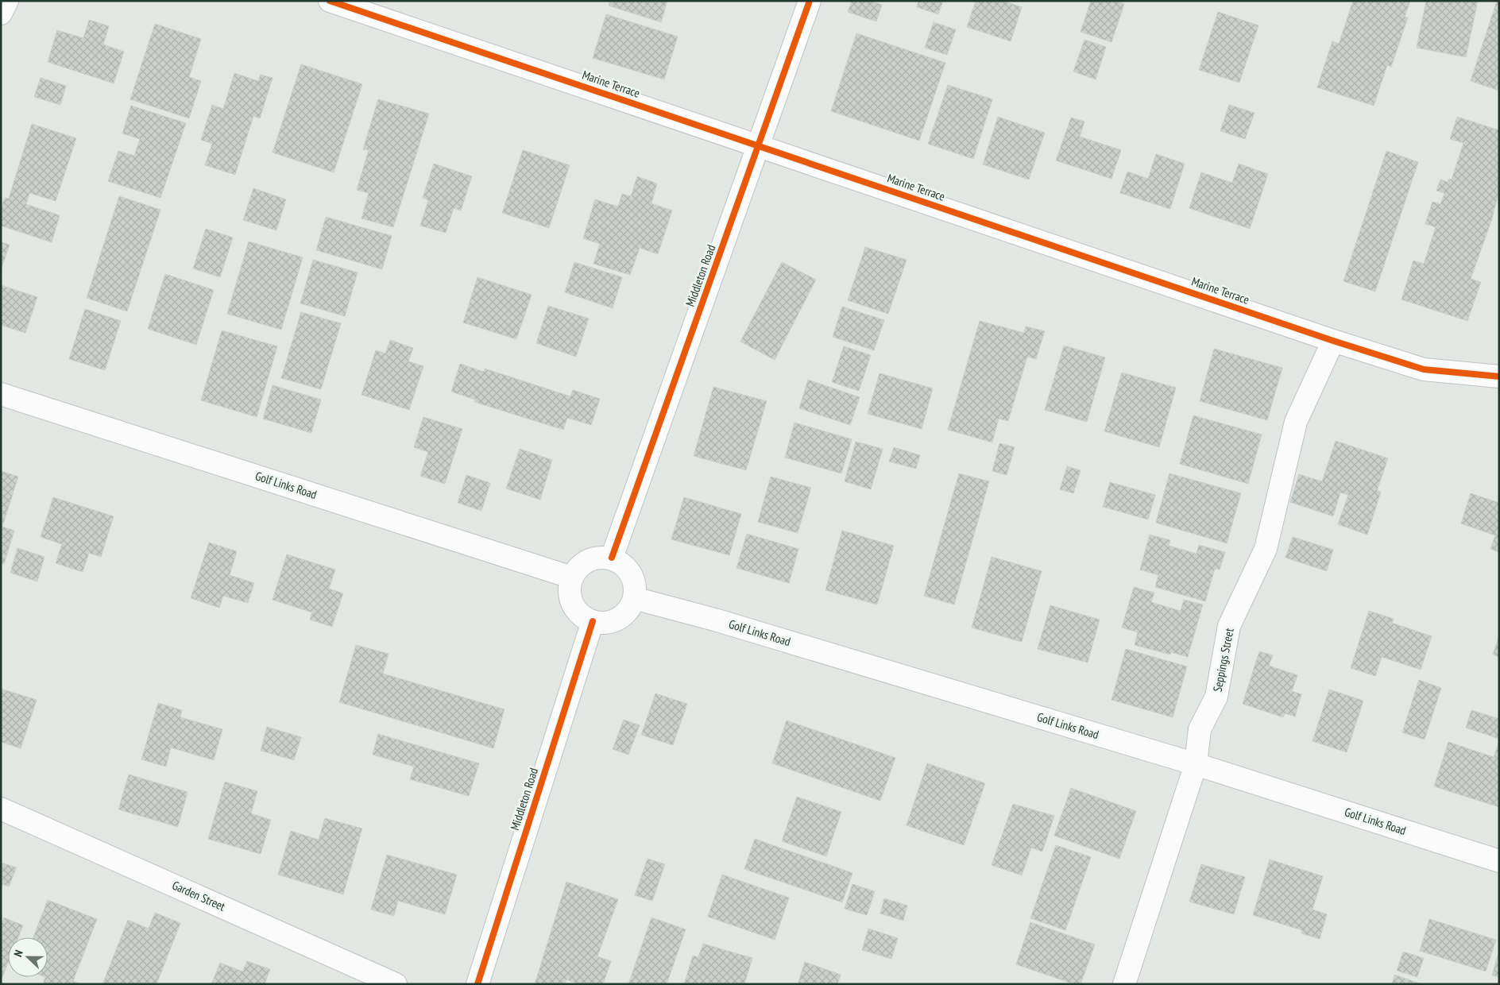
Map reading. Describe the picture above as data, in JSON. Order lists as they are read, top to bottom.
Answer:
{
  "streets": {
    "street": [
      "Marine Terrace",
      "Middleton Road",
      "Golf Links Road",
      "Seppings Street",
      "Garden Street"
    ]
  },
  "crossings": [
    ["Marine Terrace", "Middleton Road"],
    ["Marine Terrace", "Seppings Street"],
    ["Middleton Road", "Golf Links Road"],
    ["Golf Links Road", "Seppings Street"]
  ],
  "north": "left"
}
